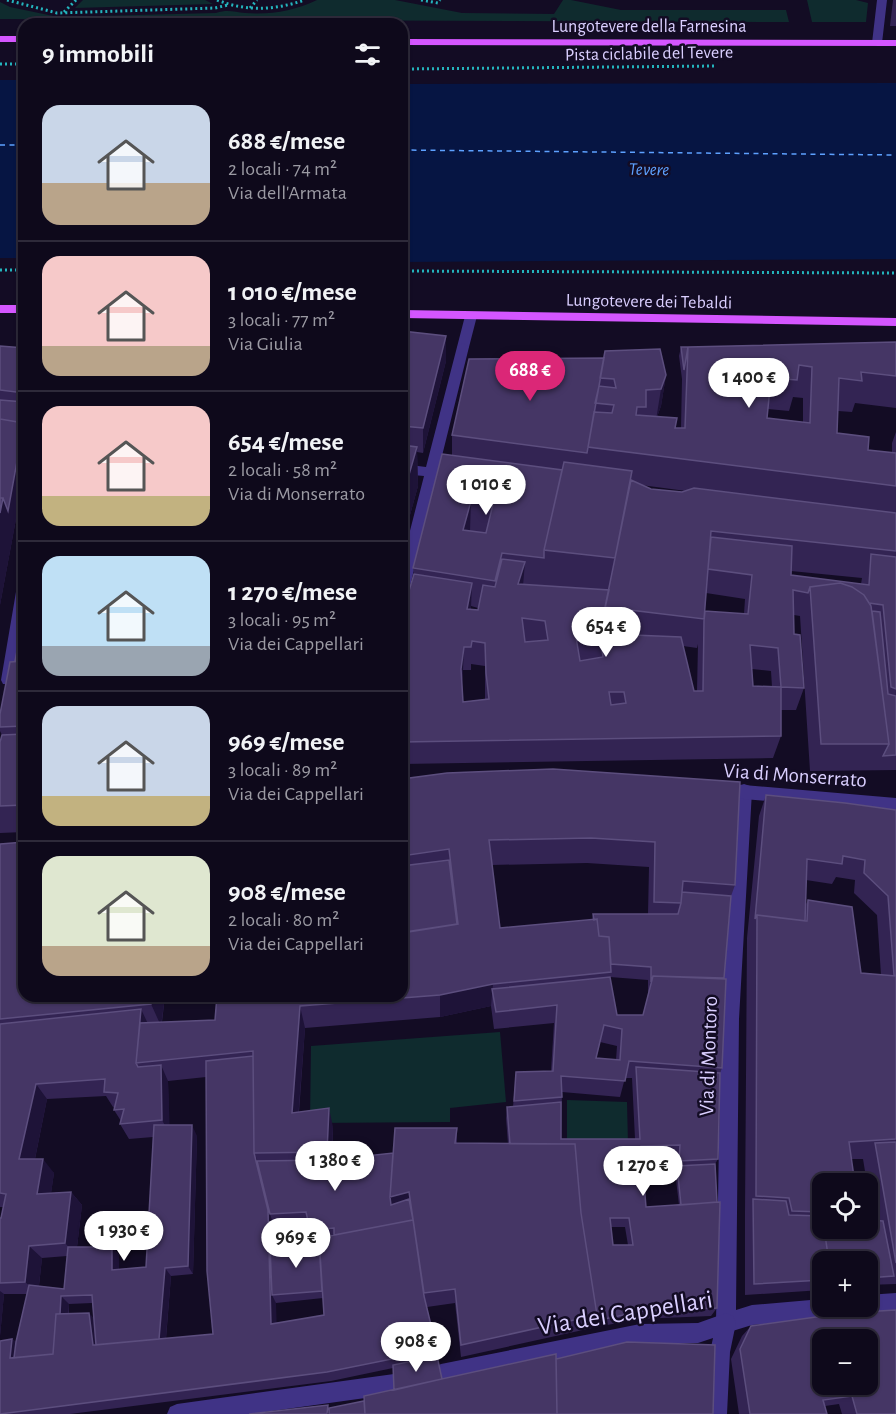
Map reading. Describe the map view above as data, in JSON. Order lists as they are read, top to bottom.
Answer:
{
  "streets": {
    "main road": ["Lungotevere della Farnesina", "Lungotevere dei Tebaldi"],
    "street": ["Via di Monserrato", "Via di Montoro", "Via dei Cappellari"],
    "path": ["Pista ciclabile del Tevere"]
  },
  "crossings": [
    ["Via di Monserrato", "Via di Montoro"],
    ["Via di Montoro", "Via dei Cappellari"]
  ],
  "water": ["Tevere"],
  "page": {
    "heading": "9 immobili",
    "list": [
      {
        "name": "688 €/mese",
        "note": "2 locali · 74 m² · Via dell'Armata"
      },
      {
        "name": "1 010 €/mese",
        "note": "3 locali · 77 m² · Via Giulia"
      },
      {
        "name": "654 €/mese",
        "note": "2 locali · 58 m² · Via di Monserrato"
      },
      {
        "name": "1 270 €/mese",
        "note": "3 locali · 95 m² · Via dei Cappellari"
      },
      {
        "name": "969 €/mese",
        "note": "3 locali · 89 m² · Via dei Cappellari"
      },
      {
        "name": "908 €/mese",
        "note": "2 locali · 80 m² · Via dei Cappellari"
      }
    ],
    "price": [
      "688 €",
      "1 400 €",
      "1 010 €",
      "654 €",
      "1 380 €",
      "1 270 €",
      "1 930 €",
      "969 €",
      "908 €"
    ],
    "map_buttons": ["+", "−"]
  }
}
